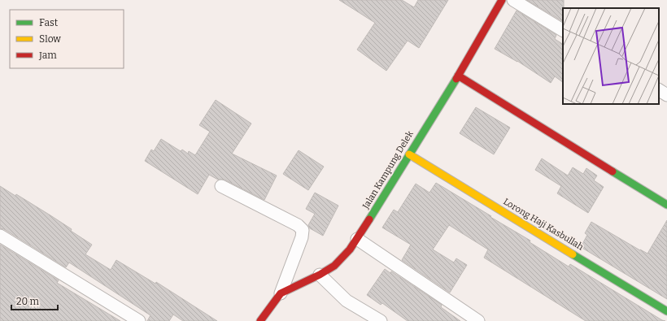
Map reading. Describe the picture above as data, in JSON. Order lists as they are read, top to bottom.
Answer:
{
  "streets": {
    "street": ["Jalan Kampung Delek", "Lorong Haji Kasbullah"]
  },
  "crossings": [
    ["Jalan Kampung Delek", "Lorong Haji Kasbullah"]
  ],
  "legend": ["Fast", "Slow", "Jam"],
  "scale_bar": "20 m"
}
